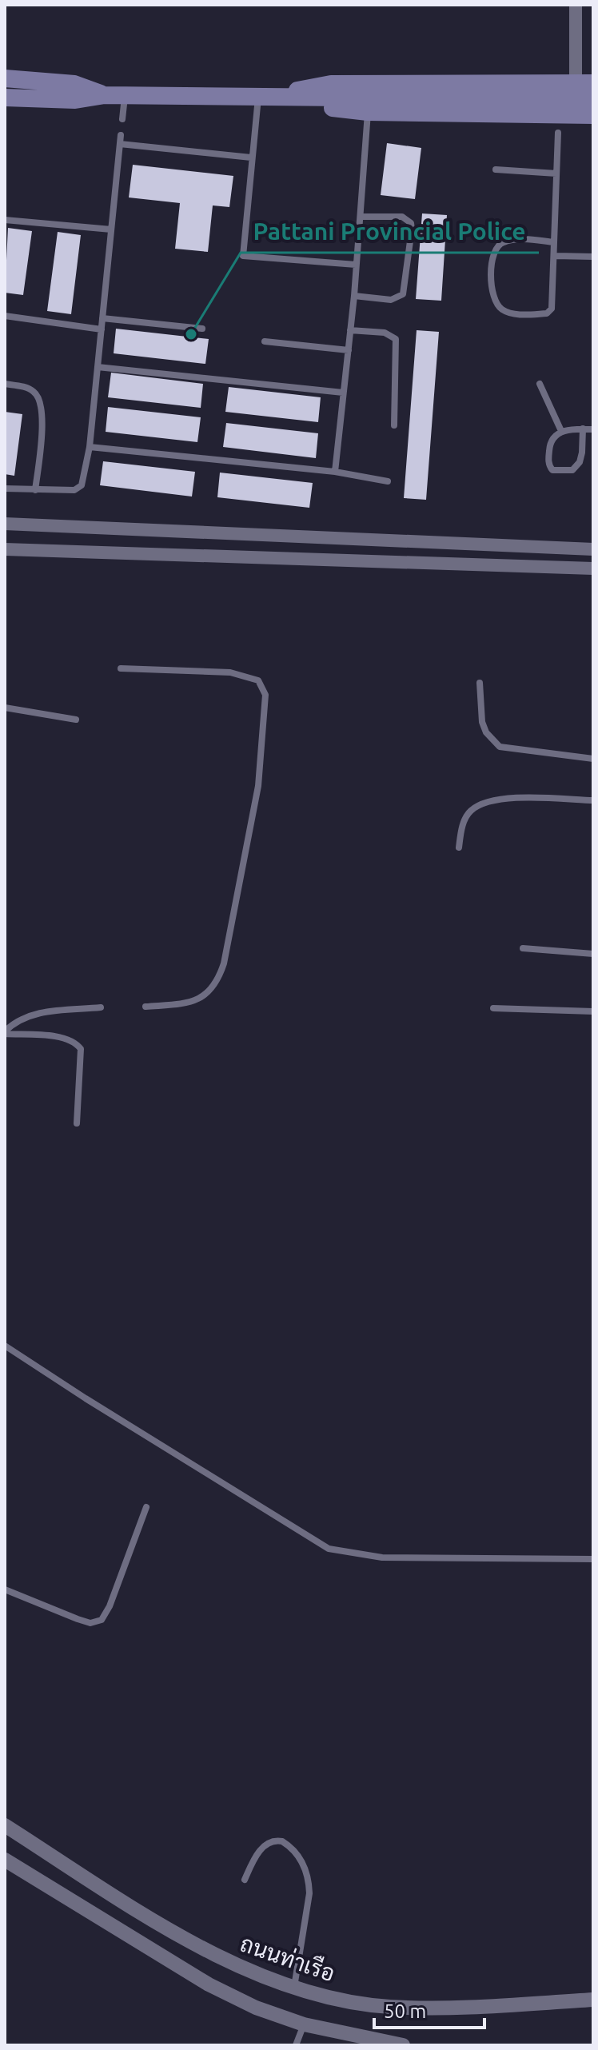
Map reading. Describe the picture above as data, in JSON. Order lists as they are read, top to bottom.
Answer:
{
  "streets": {
    "street": ["ถนนท่าเรือ"]
  },
  "places": ["Pattani Provincial Police"],
  "scale_bar": "50 m"
}
